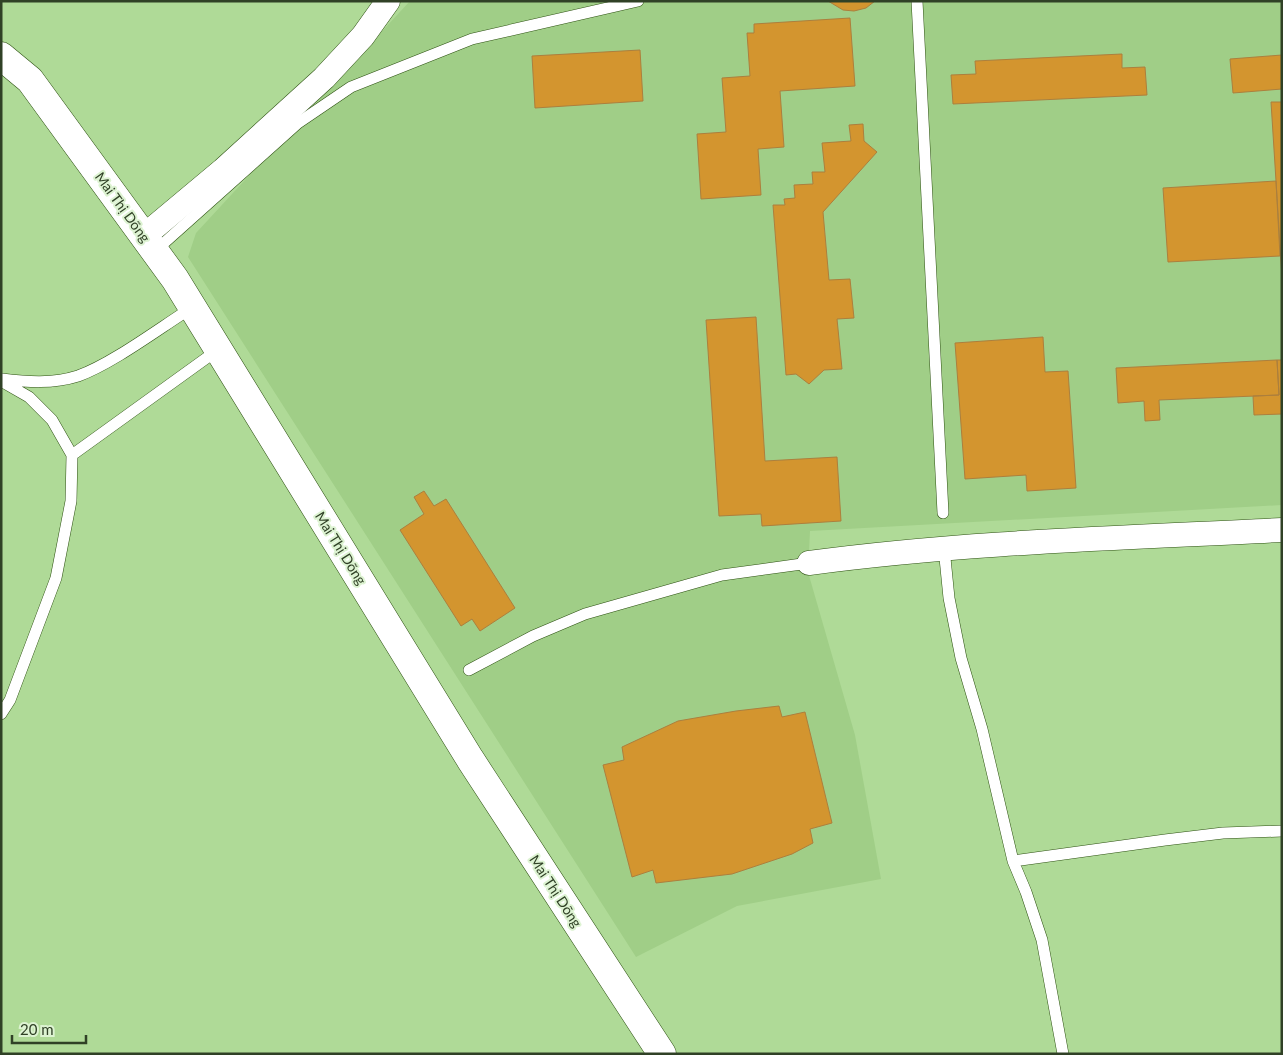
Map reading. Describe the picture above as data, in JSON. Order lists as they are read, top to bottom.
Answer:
{
  "streets": {
    "street": ["Mai Thị Dõng"]
  },
  "scale_bar": "20 m"
}
